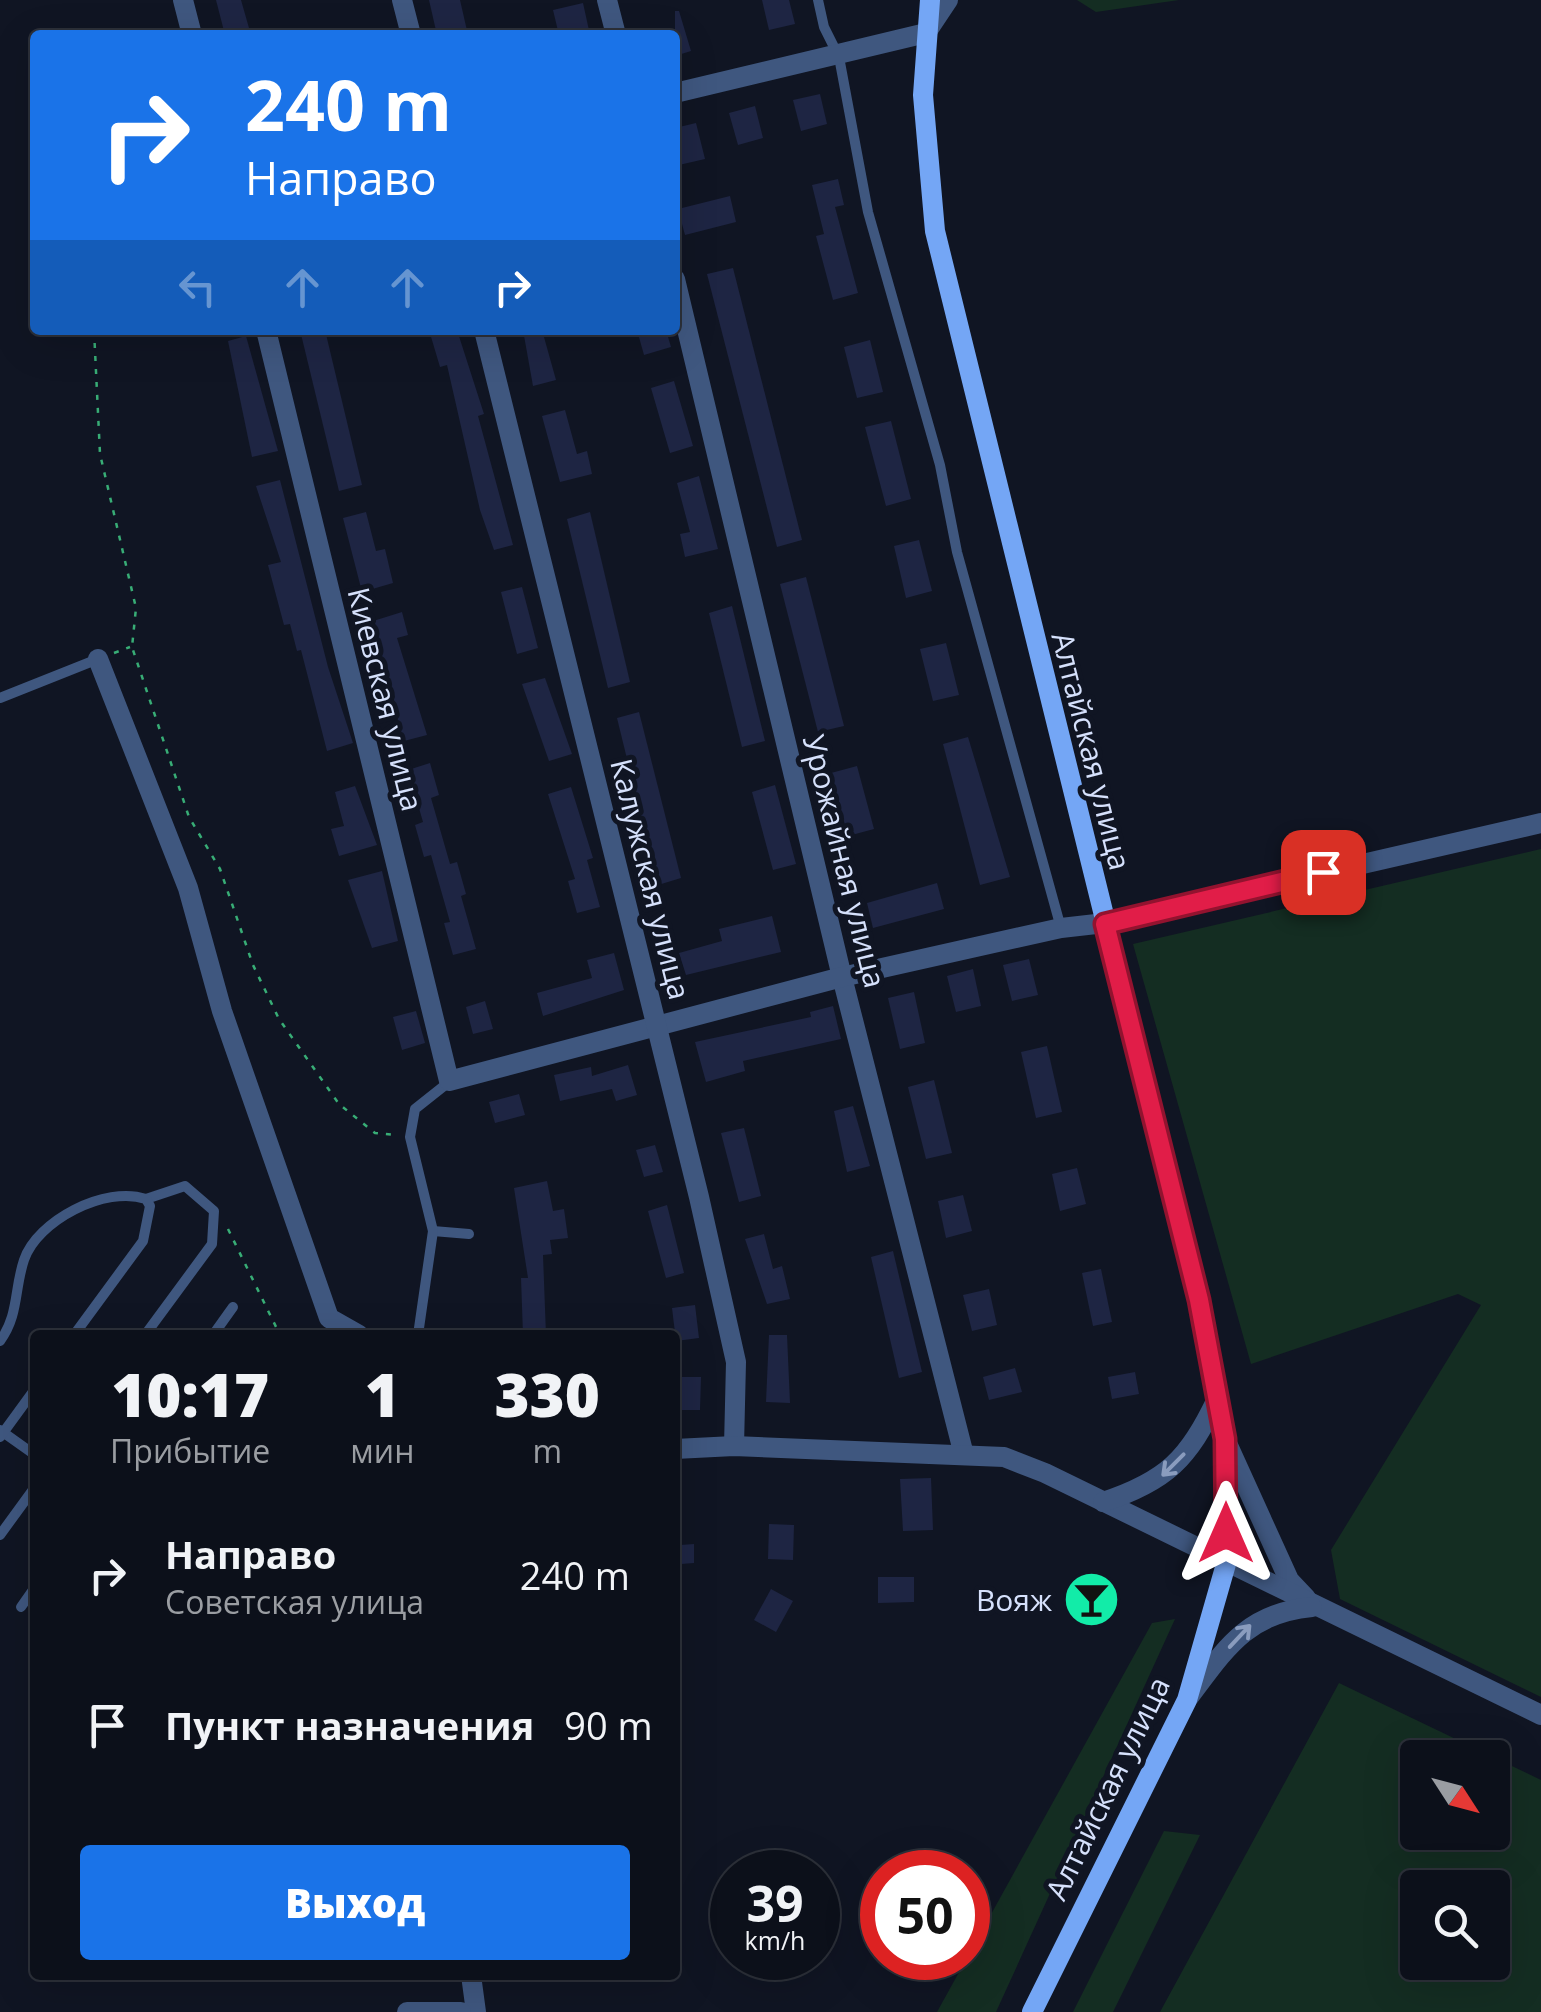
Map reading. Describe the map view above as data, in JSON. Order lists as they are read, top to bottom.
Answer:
{
  "streets": {
    "main road": ["Алтайская улица"],
    "street": ["Киевская улица", "Урожайная улица", "Калужская улица"]
  },
  "places": {
    "bar": ["Вояж"]
  },
  "north": "bottom right",
  "page": {
    "turn": ["240 m", "Направо"],
    "eta": [
      "10:17",
      "Прибытие",
      "1",
      "мин",
      "330",
      "m"
    ],
    "list": [
      {
        "name": "Направо",
        "note": "Советская улица",
        "value": "240 m"
      },
      {
        "name": "Пункт назначения",
        "value": "90 m"
      }
    ],
    "buttons": "Выход",
    "speed": "39 km/h",
    "limit": "50"
  }
}
